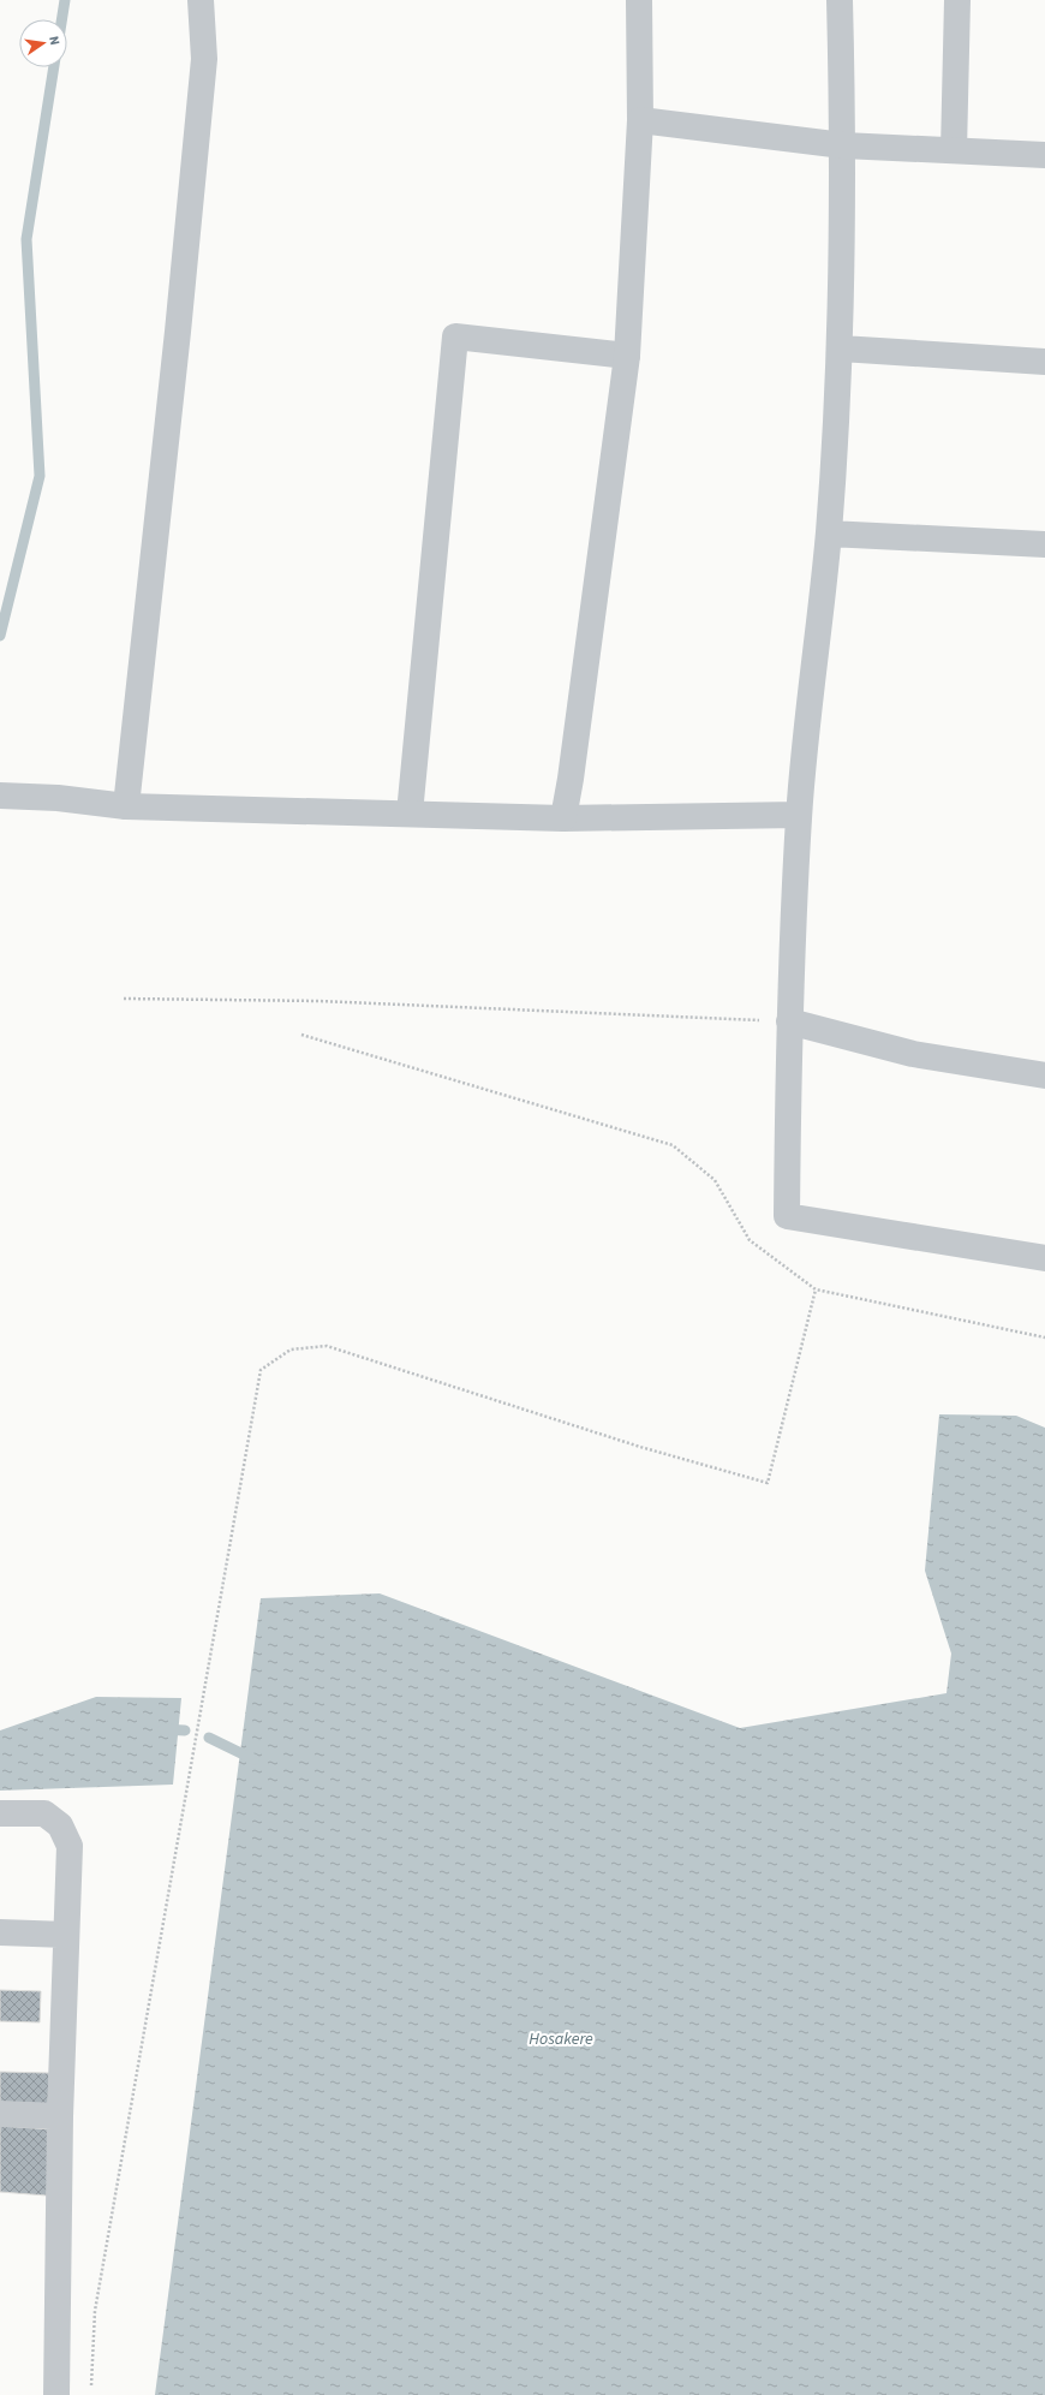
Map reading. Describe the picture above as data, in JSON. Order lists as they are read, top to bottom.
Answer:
{
  "water": ["Hosakere"],
  "north": "right"
}
